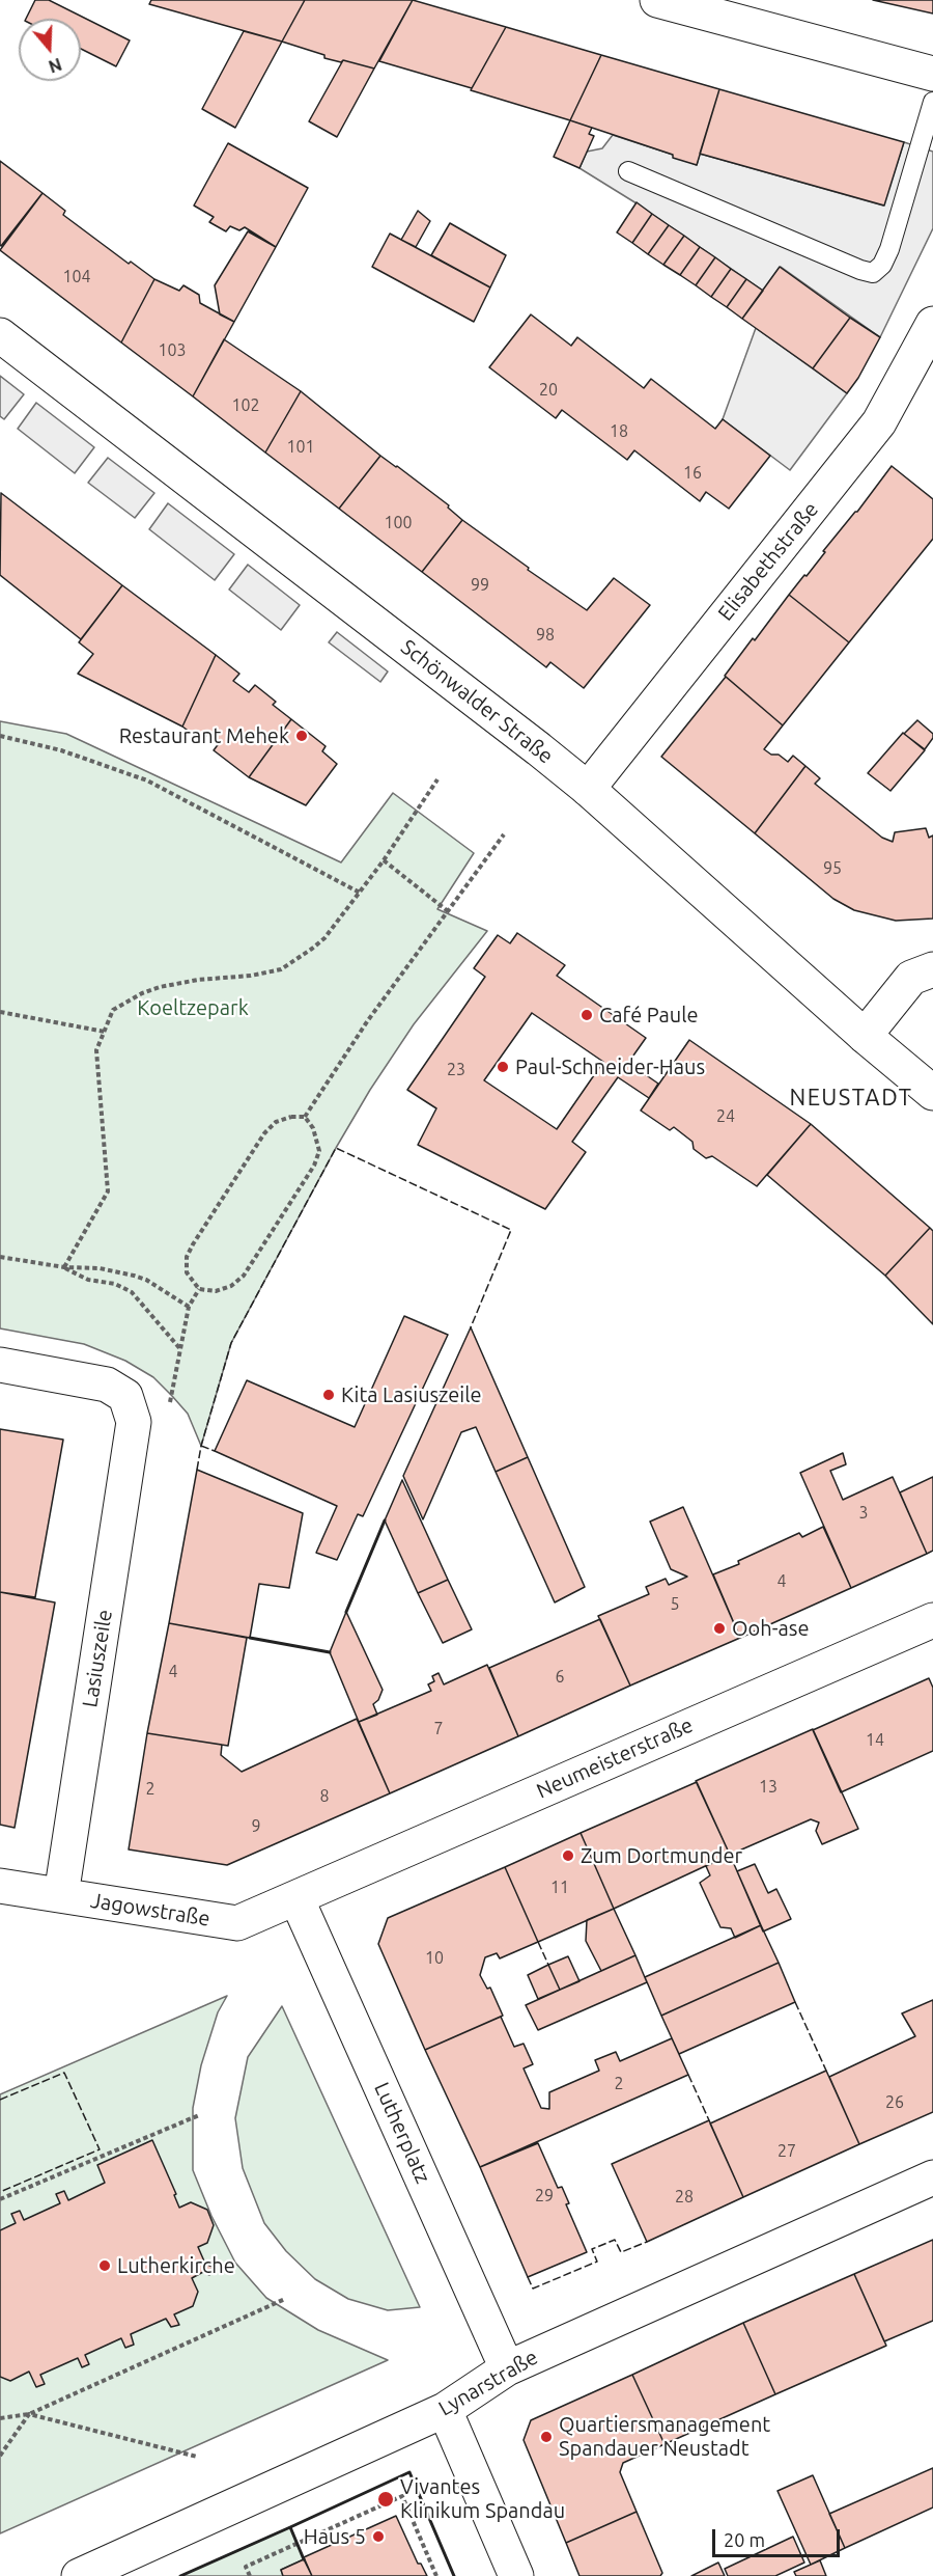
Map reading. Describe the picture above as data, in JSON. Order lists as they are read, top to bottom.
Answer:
{
  "streets": {
    "street": [
      "Elisabethstraße",
      "Schönwalder Straße",
      "Lasiuszeile",
      "Neumeisterstraße",
      "Jagowstraße",
      "Lutherplatz",
      "Lynarstraße"
    ]
  },
  "crossings": [
    ["Elisabethstraße", "Schönwalder Straße"],
    ["Lasiuszeile", "Jagowstraße"],
    ["Neumeisterstraße", "Jagowstraße"],
    ["Neumeisterstraße", "Lutherplatz"],
    ["Jagowstraße", "Lutherplatz"],
    ["Lutherplatz", "Lynarstraße"]
  ],
  "districts": ["NEUSTADT"],
  "parks": ["Koeltzepark"],
  "places": [
    "Restaurant Mehek",
    "Café Paule",
    "Paul-Schneider-Haus",
    "Kita Lasiuszeile",
    "Ooh-ase",
    "Zum Dortmunder",
    "Lutherkirche",
    "Quartiersmanagement Spandauer Neustadt",
    "Vivantes Klinikum Spandau",
    "Haus 5"
  ],
  "house_numbers": [
    "104",
    "103",
    "20",
    "102",
    "18",
    "101",
    "16",
    "100",
    "99",
    "98",
    "95",
    "23",
    "24",
    "3",
    "4",
    "5",
    "4",
    "6",
    "7",
    "14",
    "13",
    "2",
    "8",
    "9",
    "11",
    "10",
    "2",
    "26",
    "27",
    "29",
    "28"
  ],
  "scale_bar": "20 m",
  "north": "bottom"
}
